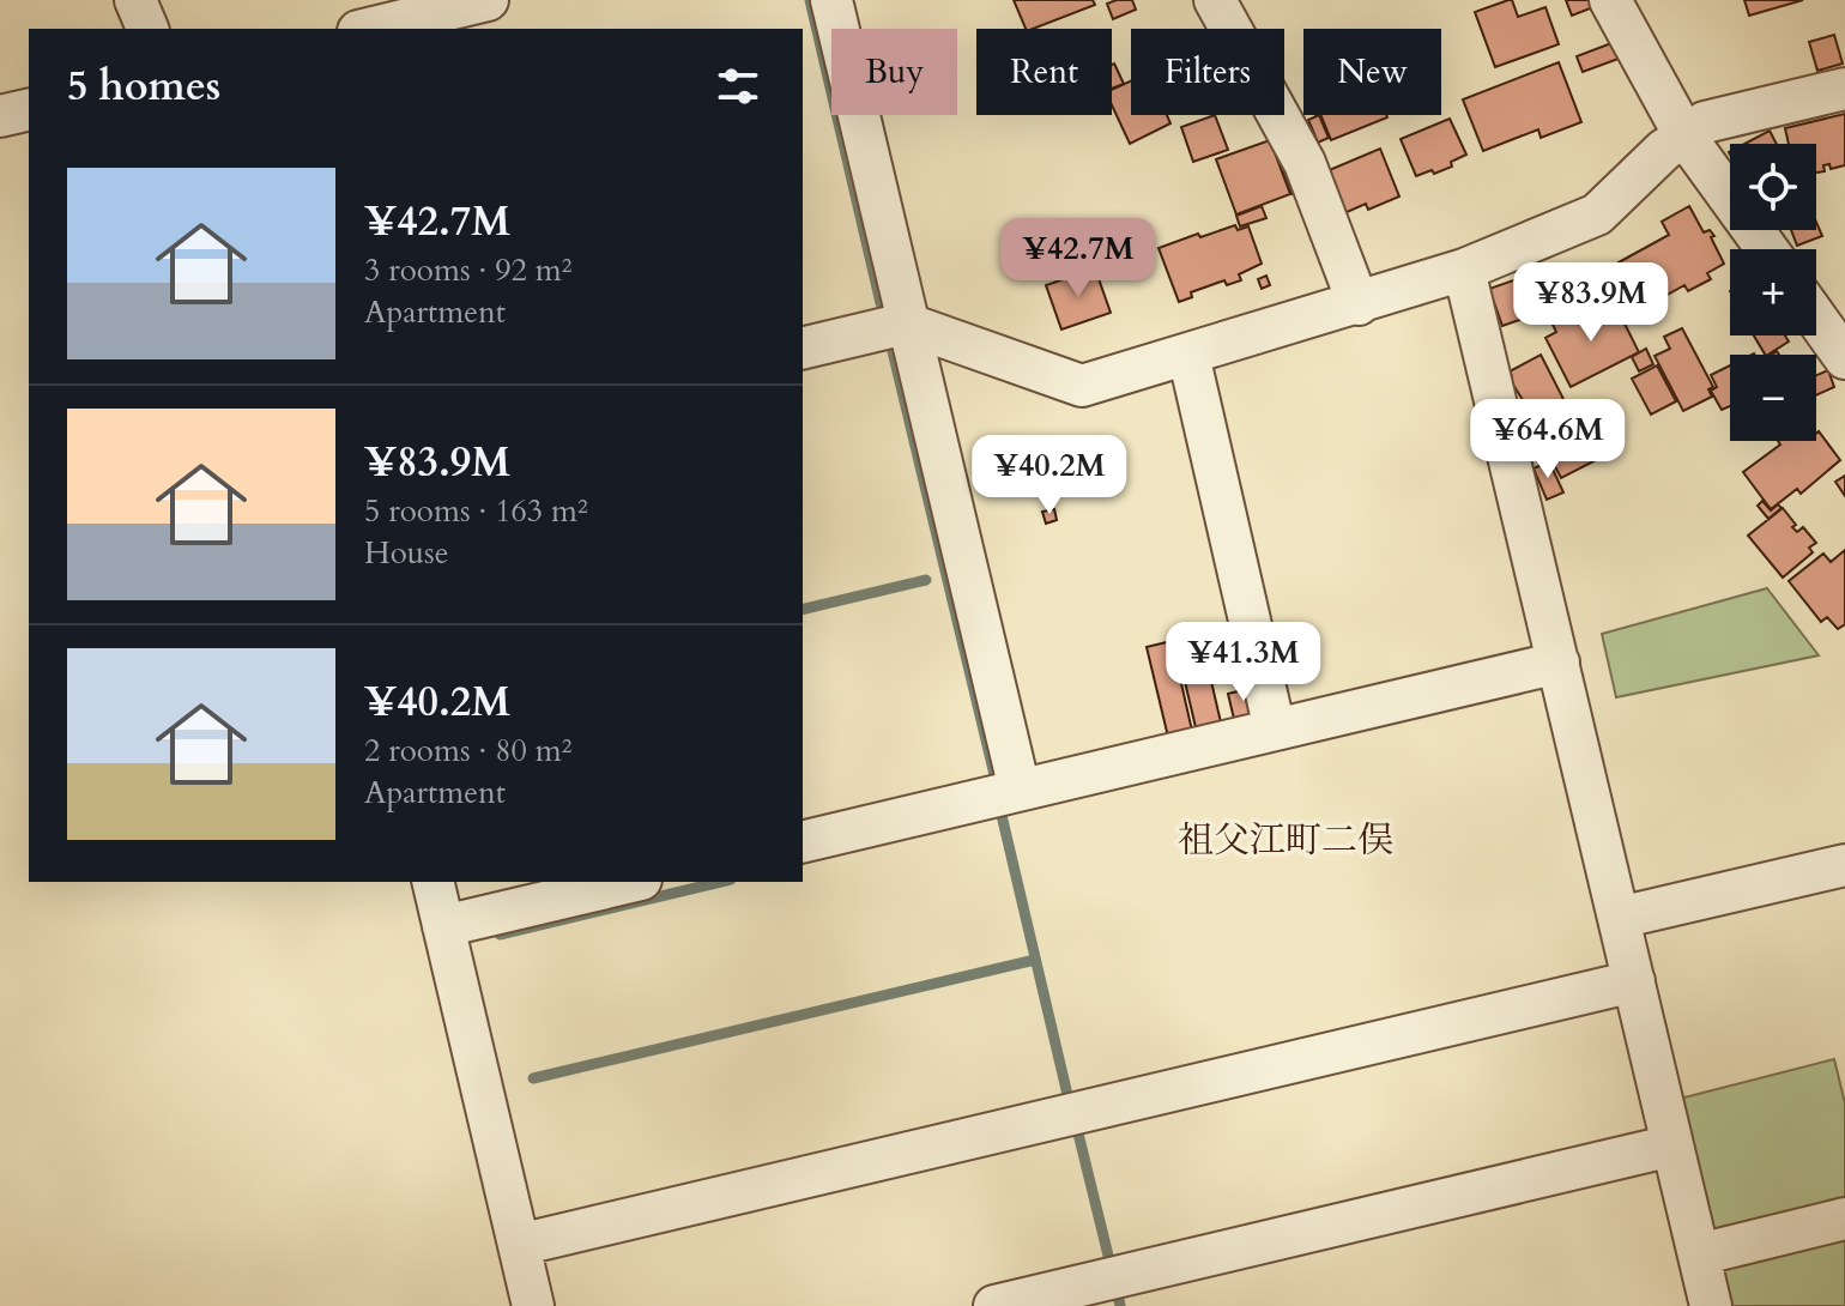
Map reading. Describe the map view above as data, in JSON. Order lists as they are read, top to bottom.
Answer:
{
  "districts": ["祖父江町二俣"],
  "page": {
    "chip": [
      "Buy",
      "Rent",
      "Filters",
      "New"
    ],
    "heading": "5 homes",
    "map_buttons": ["+", "−"],
    "list": [
      {
        "name": "¥42.7M",
        "note": "3 rooms · 92 m² · Apartment"
      },
      {
        "name": "¥83.9M",
        "note": "5 rooms · 163 m² · House"
      },
      {
        "name": "¥40.2M",
        "note": "2 rooms · 80 m² · Apartment"
      }
    ],
    "price": [
      "¥42.7M",
      "¥83.9M",
      "¥64.6M",
      "¥40.2M",
      "¥41.3M"
    ]
  }
}
